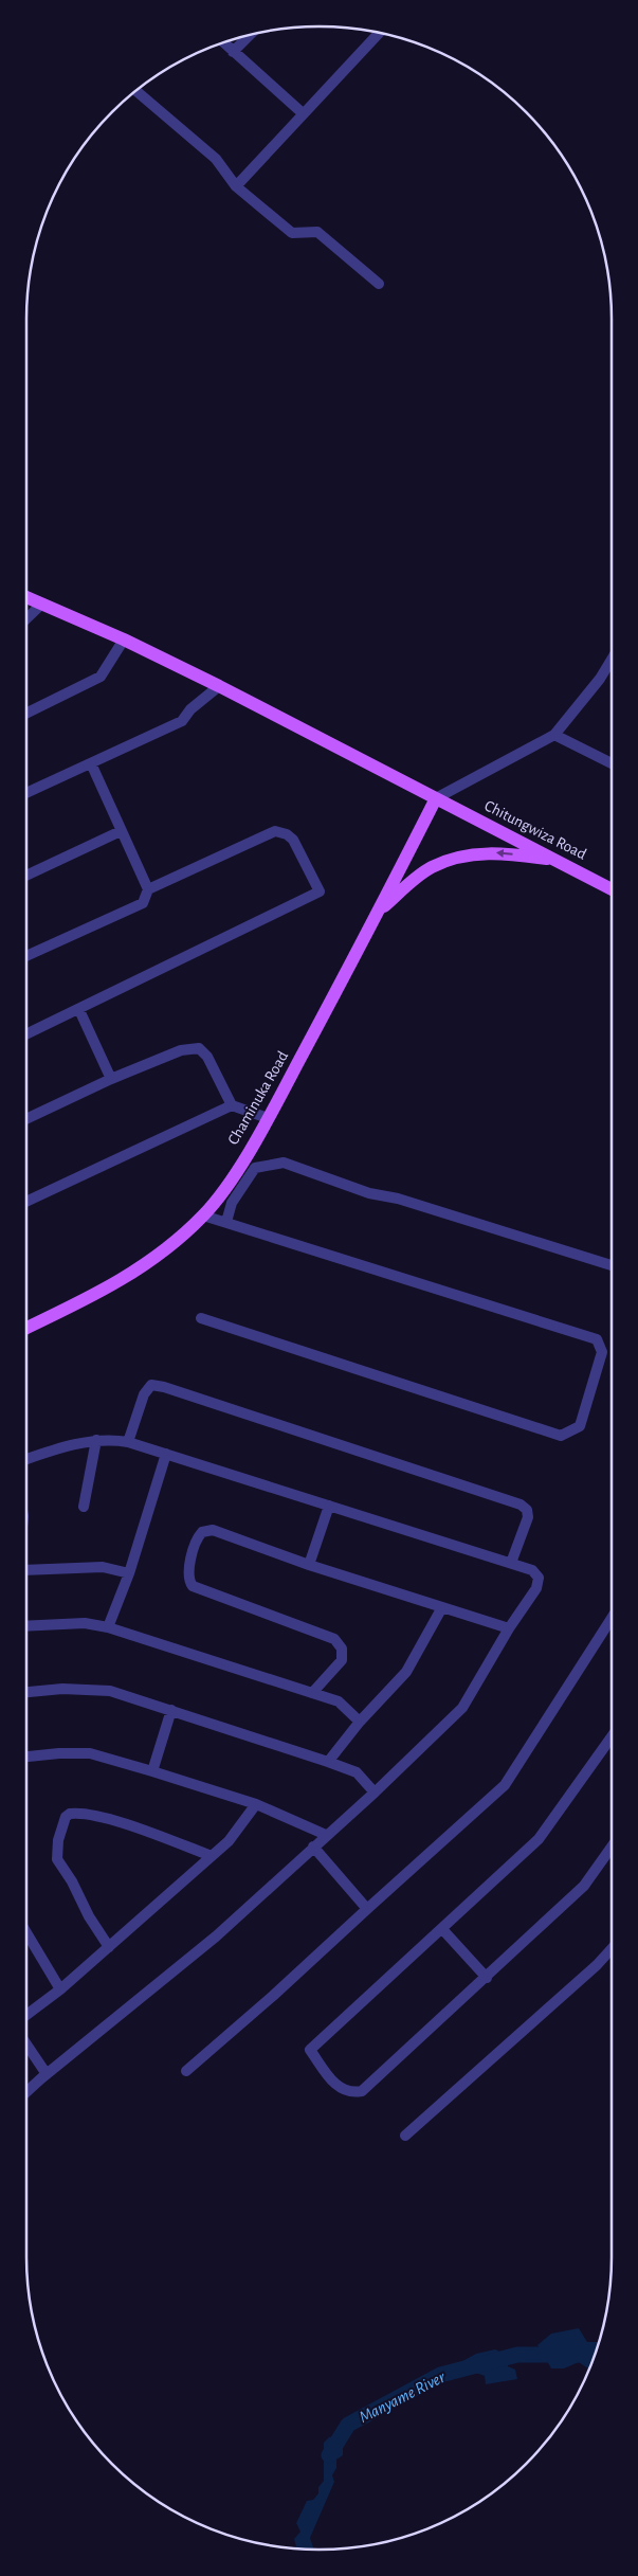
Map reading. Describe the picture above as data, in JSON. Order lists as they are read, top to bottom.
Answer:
{
  "streets": {
    "main road": ["Chitungwiza Road", "Chaminuka Road"]
  },
  "crossings": [
    ["Chitungwiza Road", "Chaminuka Road"]
  ],
  "water": ["Manyame River"]
}
